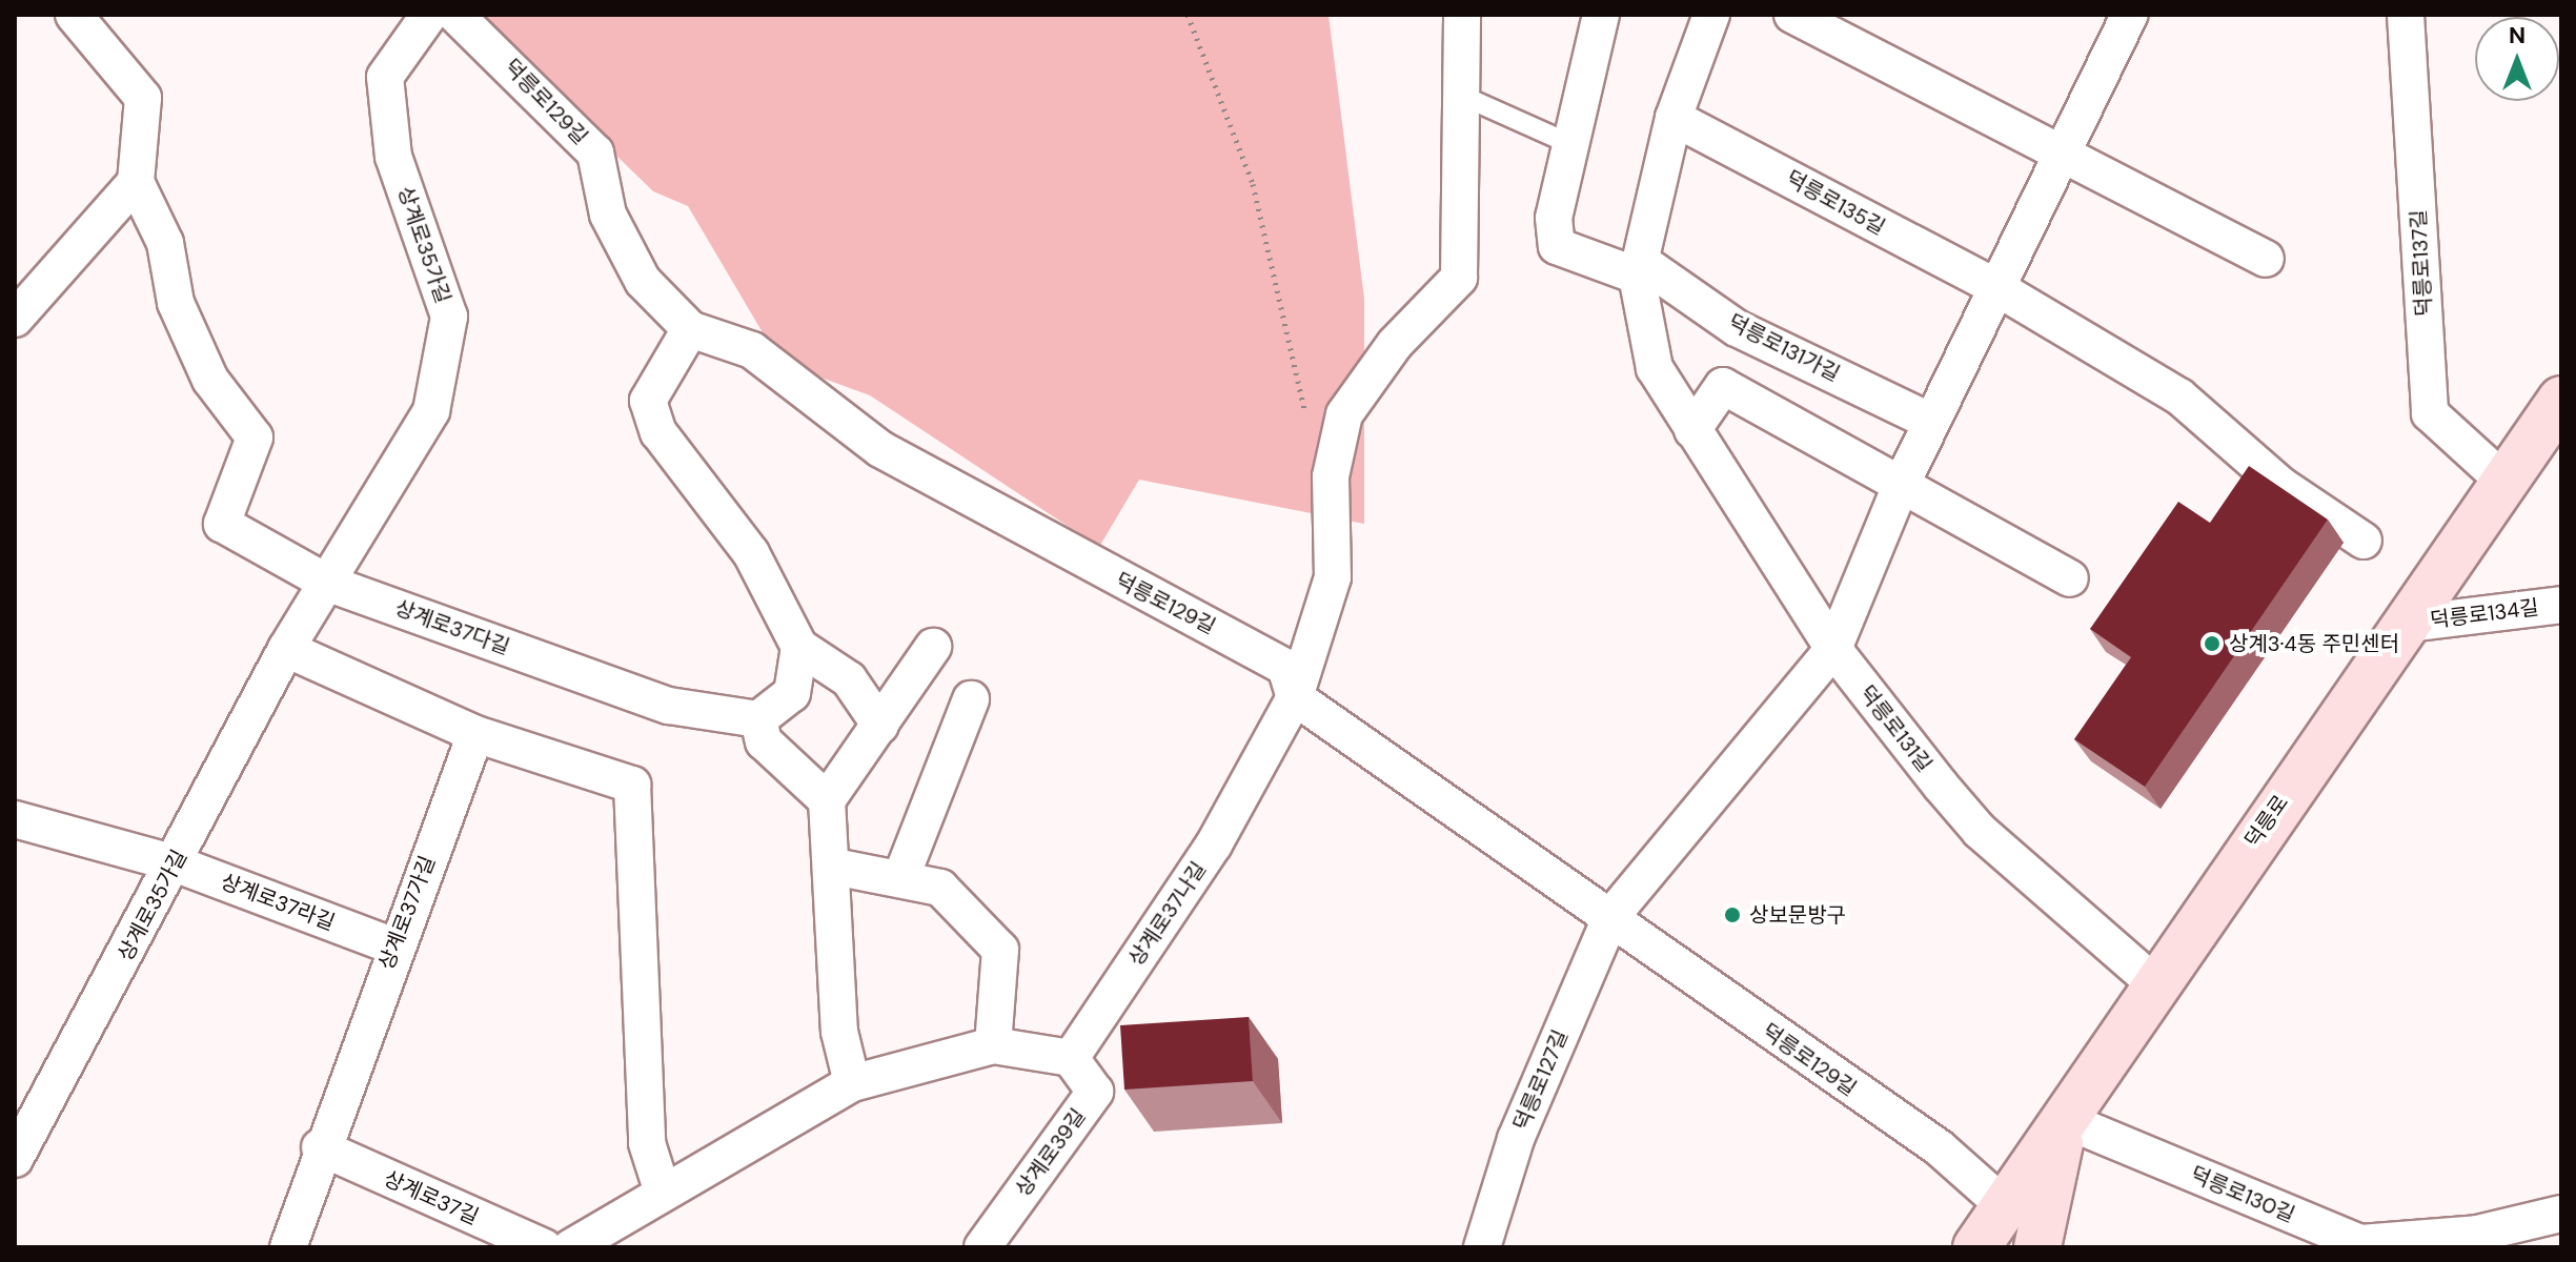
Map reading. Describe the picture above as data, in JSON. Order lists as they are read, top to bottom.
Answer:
{
  "streets": {
    "main road": ["덕릉로"],
    "street": [
      "덕릉로129길",
      "덕릉로135길",
      "상계로35가길",
      "덕릉로137길",
      "덕릉로131가길",
      "덕릉로134길",
      "상계로37다길",
      "덕릉로131길",
      "상계로37라길",
      "상계로37가길",
      "상계로37나길",
      "덕릉로127길",
      "상계로39길",
      "덕릉로130길",
      "상계로37길"
    ]
  },
  "crossings": [
    ["덕릉로129길", "덕릉로"],
    ["덕릉로129길", "상계로37나길"],
    ["덕릉로129길", "덕릉로127길"],
    ["덕릉로135길", "덕릉로131길"],
    ["상계로35가길", "상계로37다길"],
    ["상계로35가길", "상계로37라길"],
    ["덕릉로137길", "덕릉로"],
    ["덕릉로131가길", "덕릉로131길"],
    ["덕릉로134길", "덕릉로"],
    ["덕릉로131길", "덕릉로"],
    ["덕릉로", "덕릉로130길"],
    ["상계로37라길", "상계로37가길"],
    ["상계로37가길", "상계로37길"],
    ["상계로37나길", "상계로39길"]
  ],
  "places": ["상계3·4동 주민센터", "상보문방구"],
  "north": "top"
}
